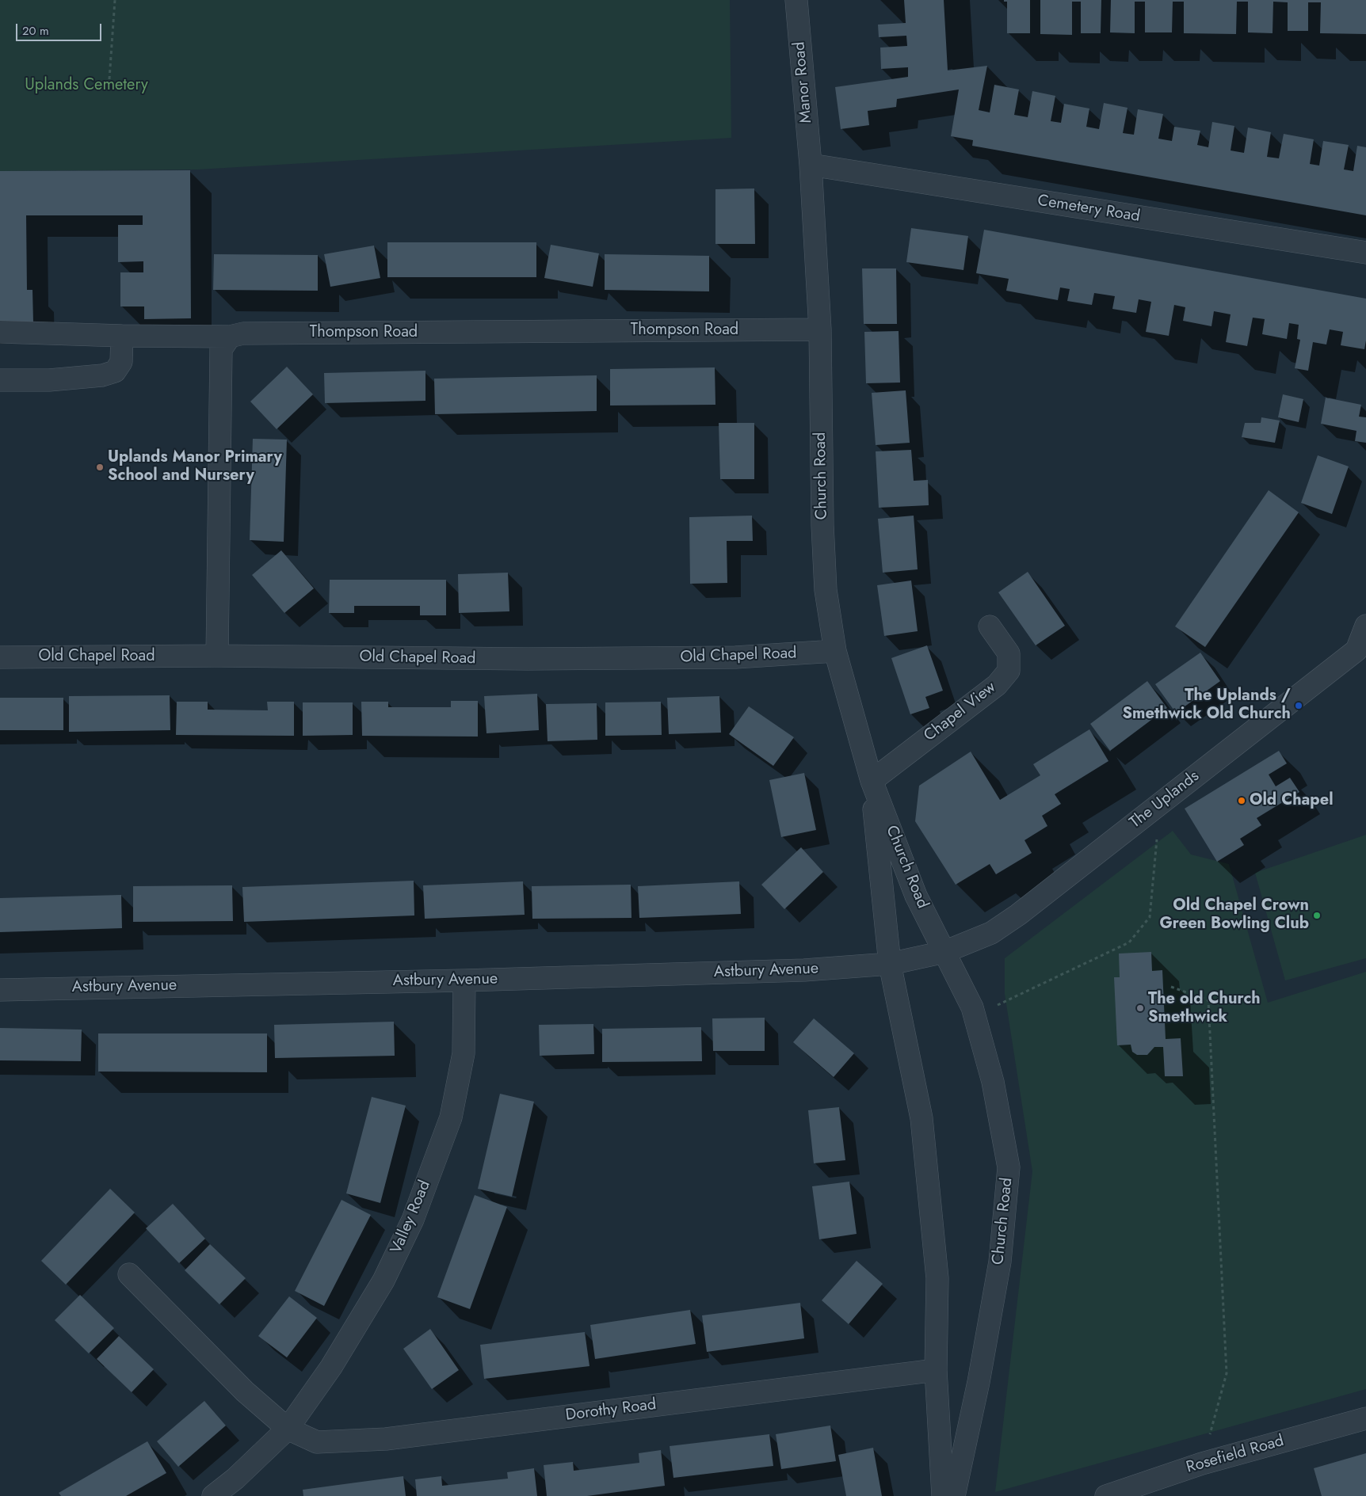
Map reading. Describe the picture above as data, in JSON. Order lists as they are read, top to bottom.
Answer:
{
  "streets": {
    "street": [
      "Manor Road",
      "Cemetery Road",
      "Thompson Road",
      "Church Road",
      "Old Chapel Road",
      "Chapel View",
      "The Uplands",
      "Astbury Avenue",
      "Valley Road",
      "Dorothy Road",
      "Rosefield Road"
    ]
  },
  "crossings": [
    ["Manor Road", "Cemetery Road"],
    ["Manor Road", "Church Road"],
    ["Cemetery Road", "Church Road"],
    ["Thompson Road", "Church Road"],
    ["Church Road", "Old Chapel Road"],
    ["Church Road", "Chapel View"],
    ["Church Road", "The Uplands"],
    ["Church Road", "Astbury Avenue"],
    ["Church Road", "Dorothy Road"],
    ["Astbury Avenue", "Valley Road"],
    ["Valley Road", "Dorothy Road"]
  ],
  "parks": ["Uplands Cemetery"],
  "places": [
    "Uplands Manor Primary School and Nursery",
    "The Uplands / Smethwick Old Church",
    "Old Chapel",
    "Old Chapel Crown Green Bowling Club",
    "The old Church Smethwick"
  ],
  "scale_bar": "20 m"
}
